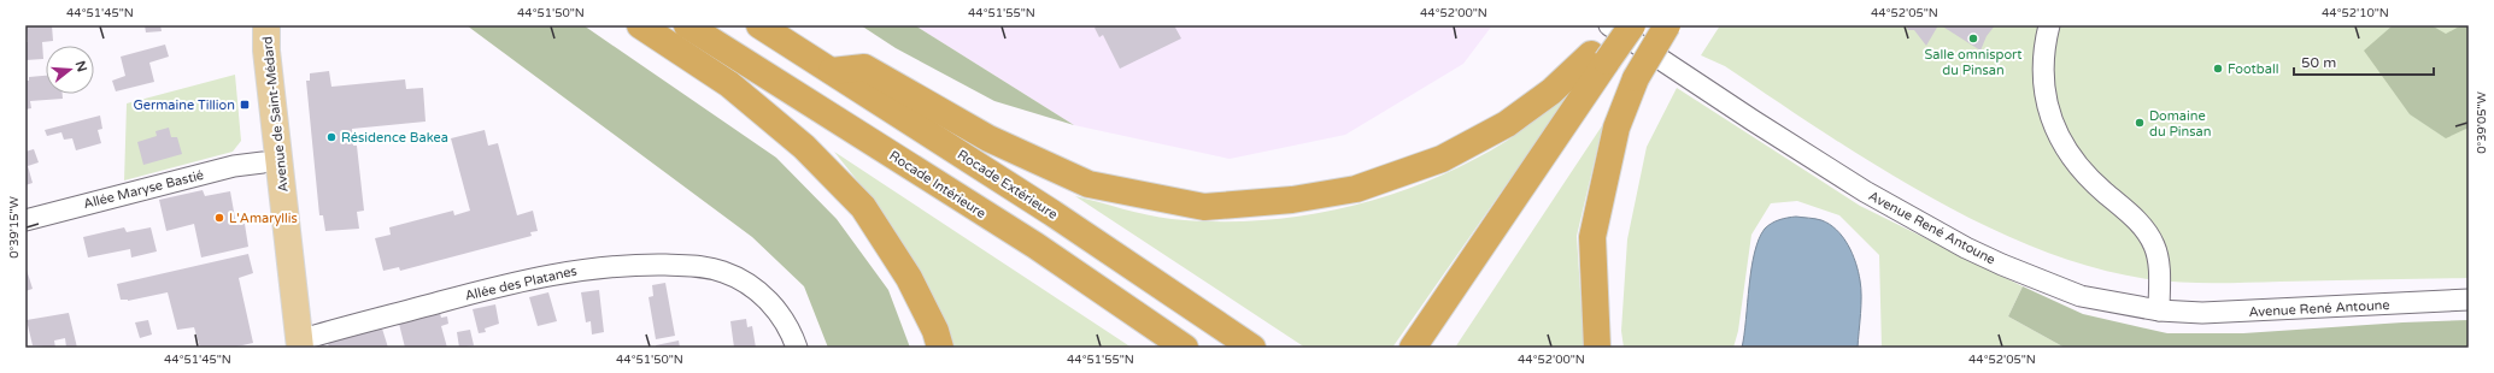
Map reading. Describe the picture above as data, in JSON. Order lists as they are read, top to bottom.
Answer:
{
  "streets": {
    "highway": ["Rocade Intérieure", "Rocade Extérieure"],
    "main road": ["Avenue de Saint-Médard"],
    "street": ["Allée Maryse Bastié", "Avenue René Antoune", "Allée des Platanes"]
  },
  "crossings": [
    ["Avenue de Saint-Médard", "Allée Maryse Bastié"],
    ["Avenue de Saint-Médard", "Allée des Platanes"]
  ],
  "places": {
    "other": [
      "Salle omnisport du Pinsan",
      "Football",
      "Domaine du Pinsan",
      "Résidence Bakea",
      "L'Amaryllis"
    ],
    "transit": ["Germaine Tillion"]
  },
  "scale_bar": "50 m",
  "north": "right",
  "coordinates": [
    "44°51'45\"N",
    "44°51'50\"N",
    "44°51'55\"N",
    "44°52'00\"N",
    "44°52'05\"N",
    "44°52'10\"N",
    "0°39'05\"W",
    "0°39'15\"W"
  ]
}
